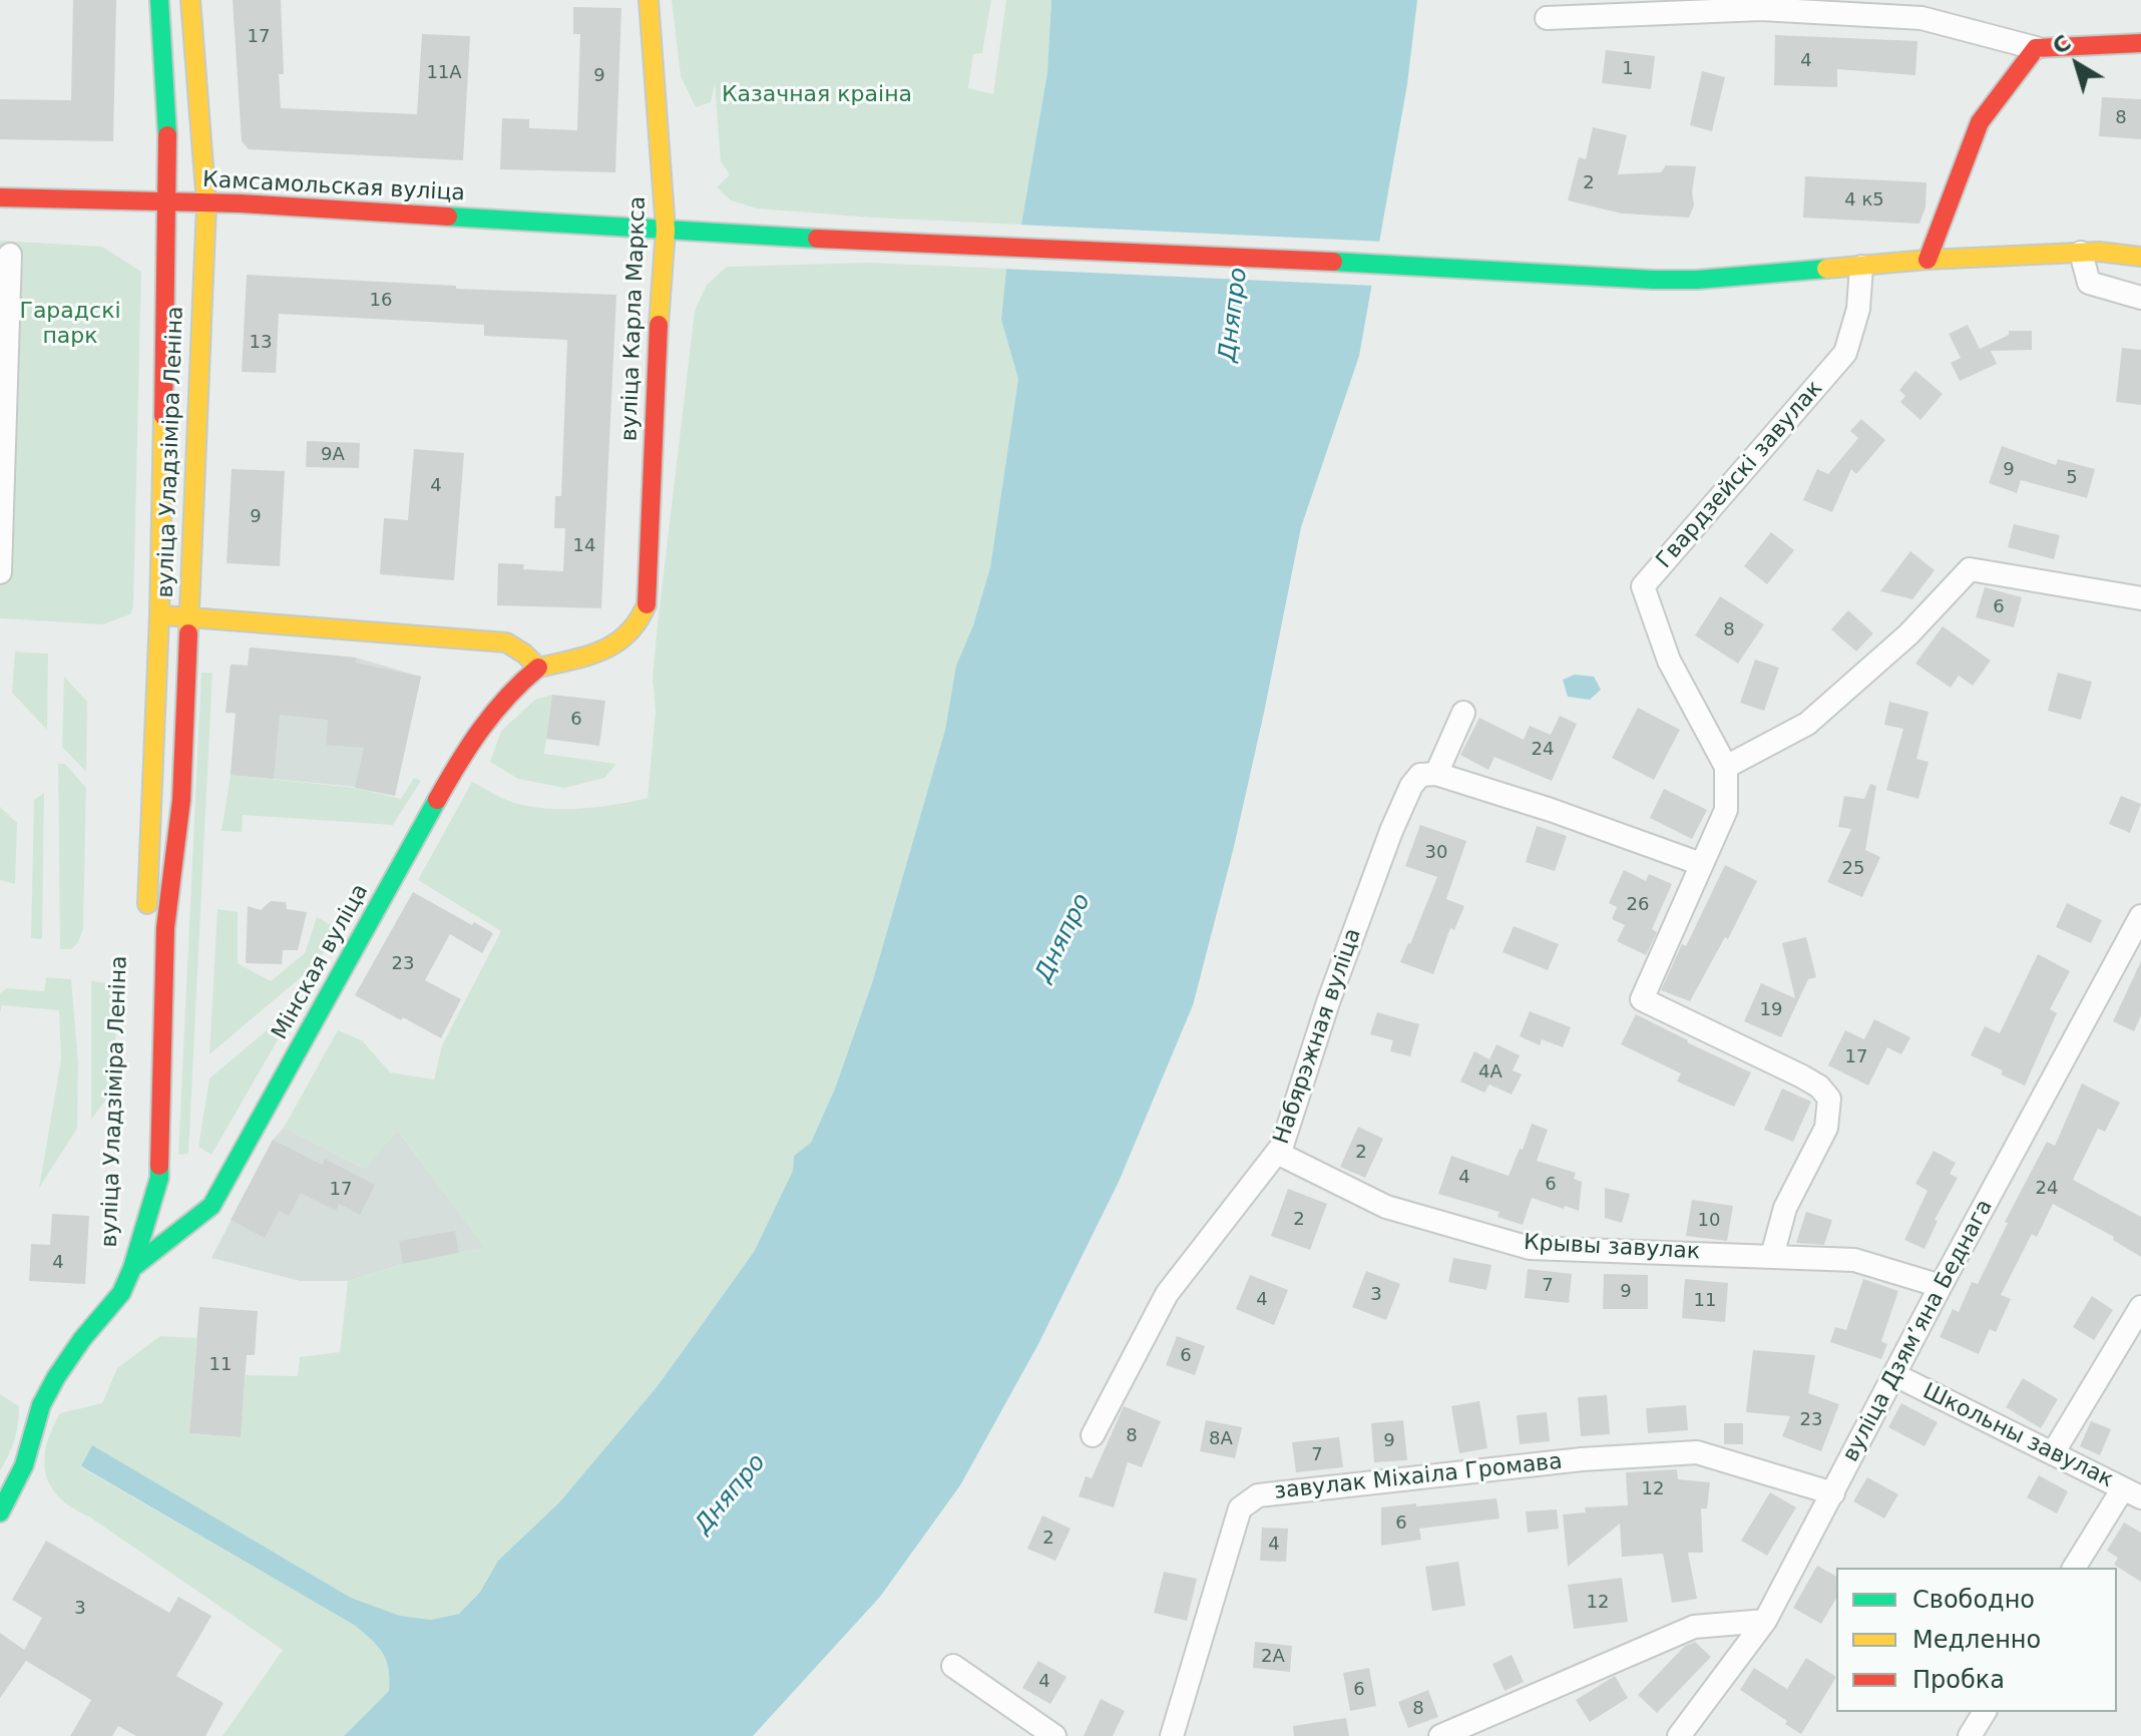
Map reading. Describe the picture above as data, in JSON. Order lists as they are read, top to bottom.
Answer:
{
  "streets": {
    "main road": [
      "Камсамольская вуліца",
      "вуліца Карла Маркса",
      "вуліца Уладзіміра Леніна",
      "Мінская вуліца"
    ],
    "street": [
      "Гвардзейскі завулак",
      "Набярэжная вуліца",
      "Крывы завулак",
      "вуліца Дзямʼяна Беднага",
      "Школьны завулак",
      "завулак Міхаіла Громава"
    ]
  },
  "crossings": [
    ["Камсамольская вуліца", "вуліца Карла Маркса"],
    ["Камсамольская вуліца", "вуліца Уладзіміра Леніна"],
    ["Камсамольская вуліца", "Гвардзейскі завулак"],
    ["вуліца Карла Маркса", "Мінская вуліца"],
    ["вуліца Уладзіміра Леніна", "Мінская вуліца"],
    ["Набярэжная вуліца", "Крывы завулак"],
    ["Крывы завулак", "вуліца Дзямʼяна Беднага"],
    ["вуліца Дзямʼяна Беднага", "Школьны завулак"],
    ["вуліца Дзямʼяна Беднага", "завулак Міхаіла Громава"]
  ],
  "water": ["Дняпро"],
  "parks": ["Казачная краіна", "Гарадскі парк"],
  "house_numbers": [
    "17",
    "4",
    "1",
    "11А",
    "9",
    "8",
    "2",
    "4 к5",
    "16",
    "13",
    "9А",
    "9",
    "5",
    "4",
    "9",
    "14",
    "6",
    "8",
    "6",
    "24",
    "30",
    "25",
    "26",
    "23",
    "19",
    "17",
    "4А",
    "2",
    "4",
    "6",
    "24",
    "17",
    "2",
    "10",
    "4",
    "7",
    "9",
    "3",
    "4",
    "11",
    "6",
    "11",
    "23",
    "8",
    "8А",
    "9",
    "7",
    "12",
    "6",
    "2",
    "4",
    "12",
    "3",
    "2А",
    "4",
    "6",
    "8"
  ],
  "legend": ["Свободно", "Медленно", "Пробка"],
  "north": "top left"
}
